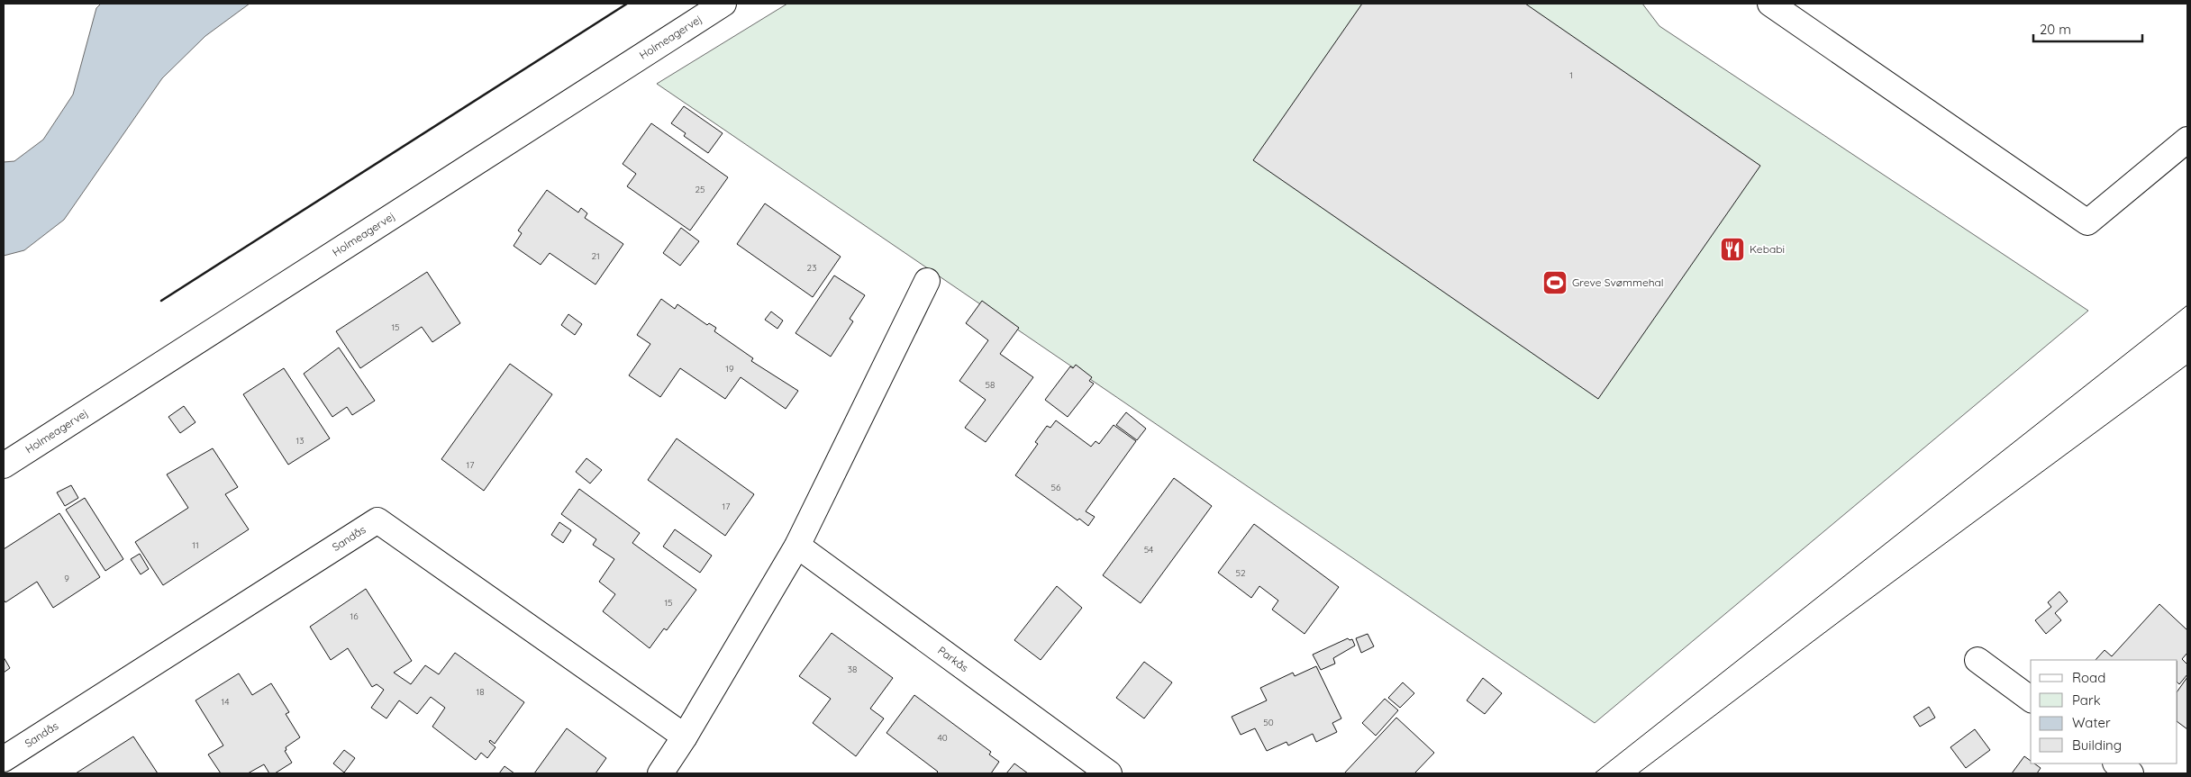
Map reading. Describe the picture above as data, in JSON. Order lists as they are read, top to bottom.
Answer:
{
  "streets": {
    "street": ["Holmeagervej", "Sandås", "Parkås"]
  },
  "places": {
    "restaurant": ["Kebabi"],
    "sports": ["Greve Svømmehal"]
  },
  "house_numbers": [
    "1",
    "25",
    "21",
    "23",
    "15",
    "19",
    "58",
    "13",
    "17",
    "56",
    "17",
    "11",
    "54",
    "52",
    "9",
    "15",
    "16",
    "38",
    "18",
    "14",
    "50",
    "40"
  ],
  "legend": [
    "Road",
    "Park",
    "Water",
    "Building"
  ],
  "scale_bar": "20 m"
}
